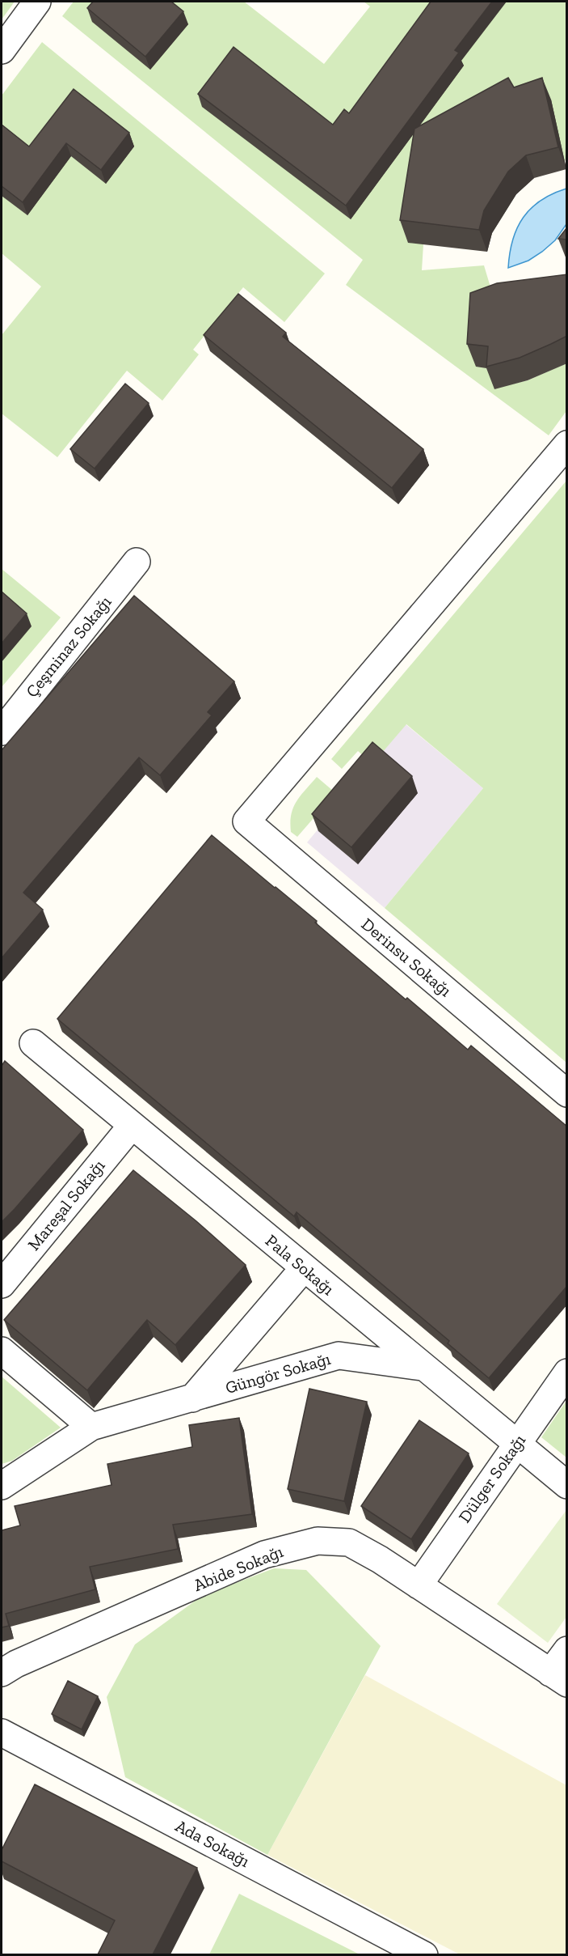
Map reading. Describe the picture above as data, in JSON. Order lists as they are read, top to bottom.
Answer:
{
  "streets": {
    "street": [
      "Çeşminaz Sokağı",
      "Derinsu Sokağı",
      "Mareşal Sokağı",
      "Pala Sokağı",
      "Güngör Sokağı",
      "Dülger Sokağı",
      "Abide Sokağı",
      "Ada Sokağı"
    ]
  },
  "crossings": [
    ["Mareşal Sokağı", "Pala Sokağı"],
    ["Pala Sokağı", "Güngör Sokağı"],
    ["Pala Sokağı", "Dülger Sokağı"],
    ["Dülger Sokağı", "Abide Sokağı"]
  ]
}
